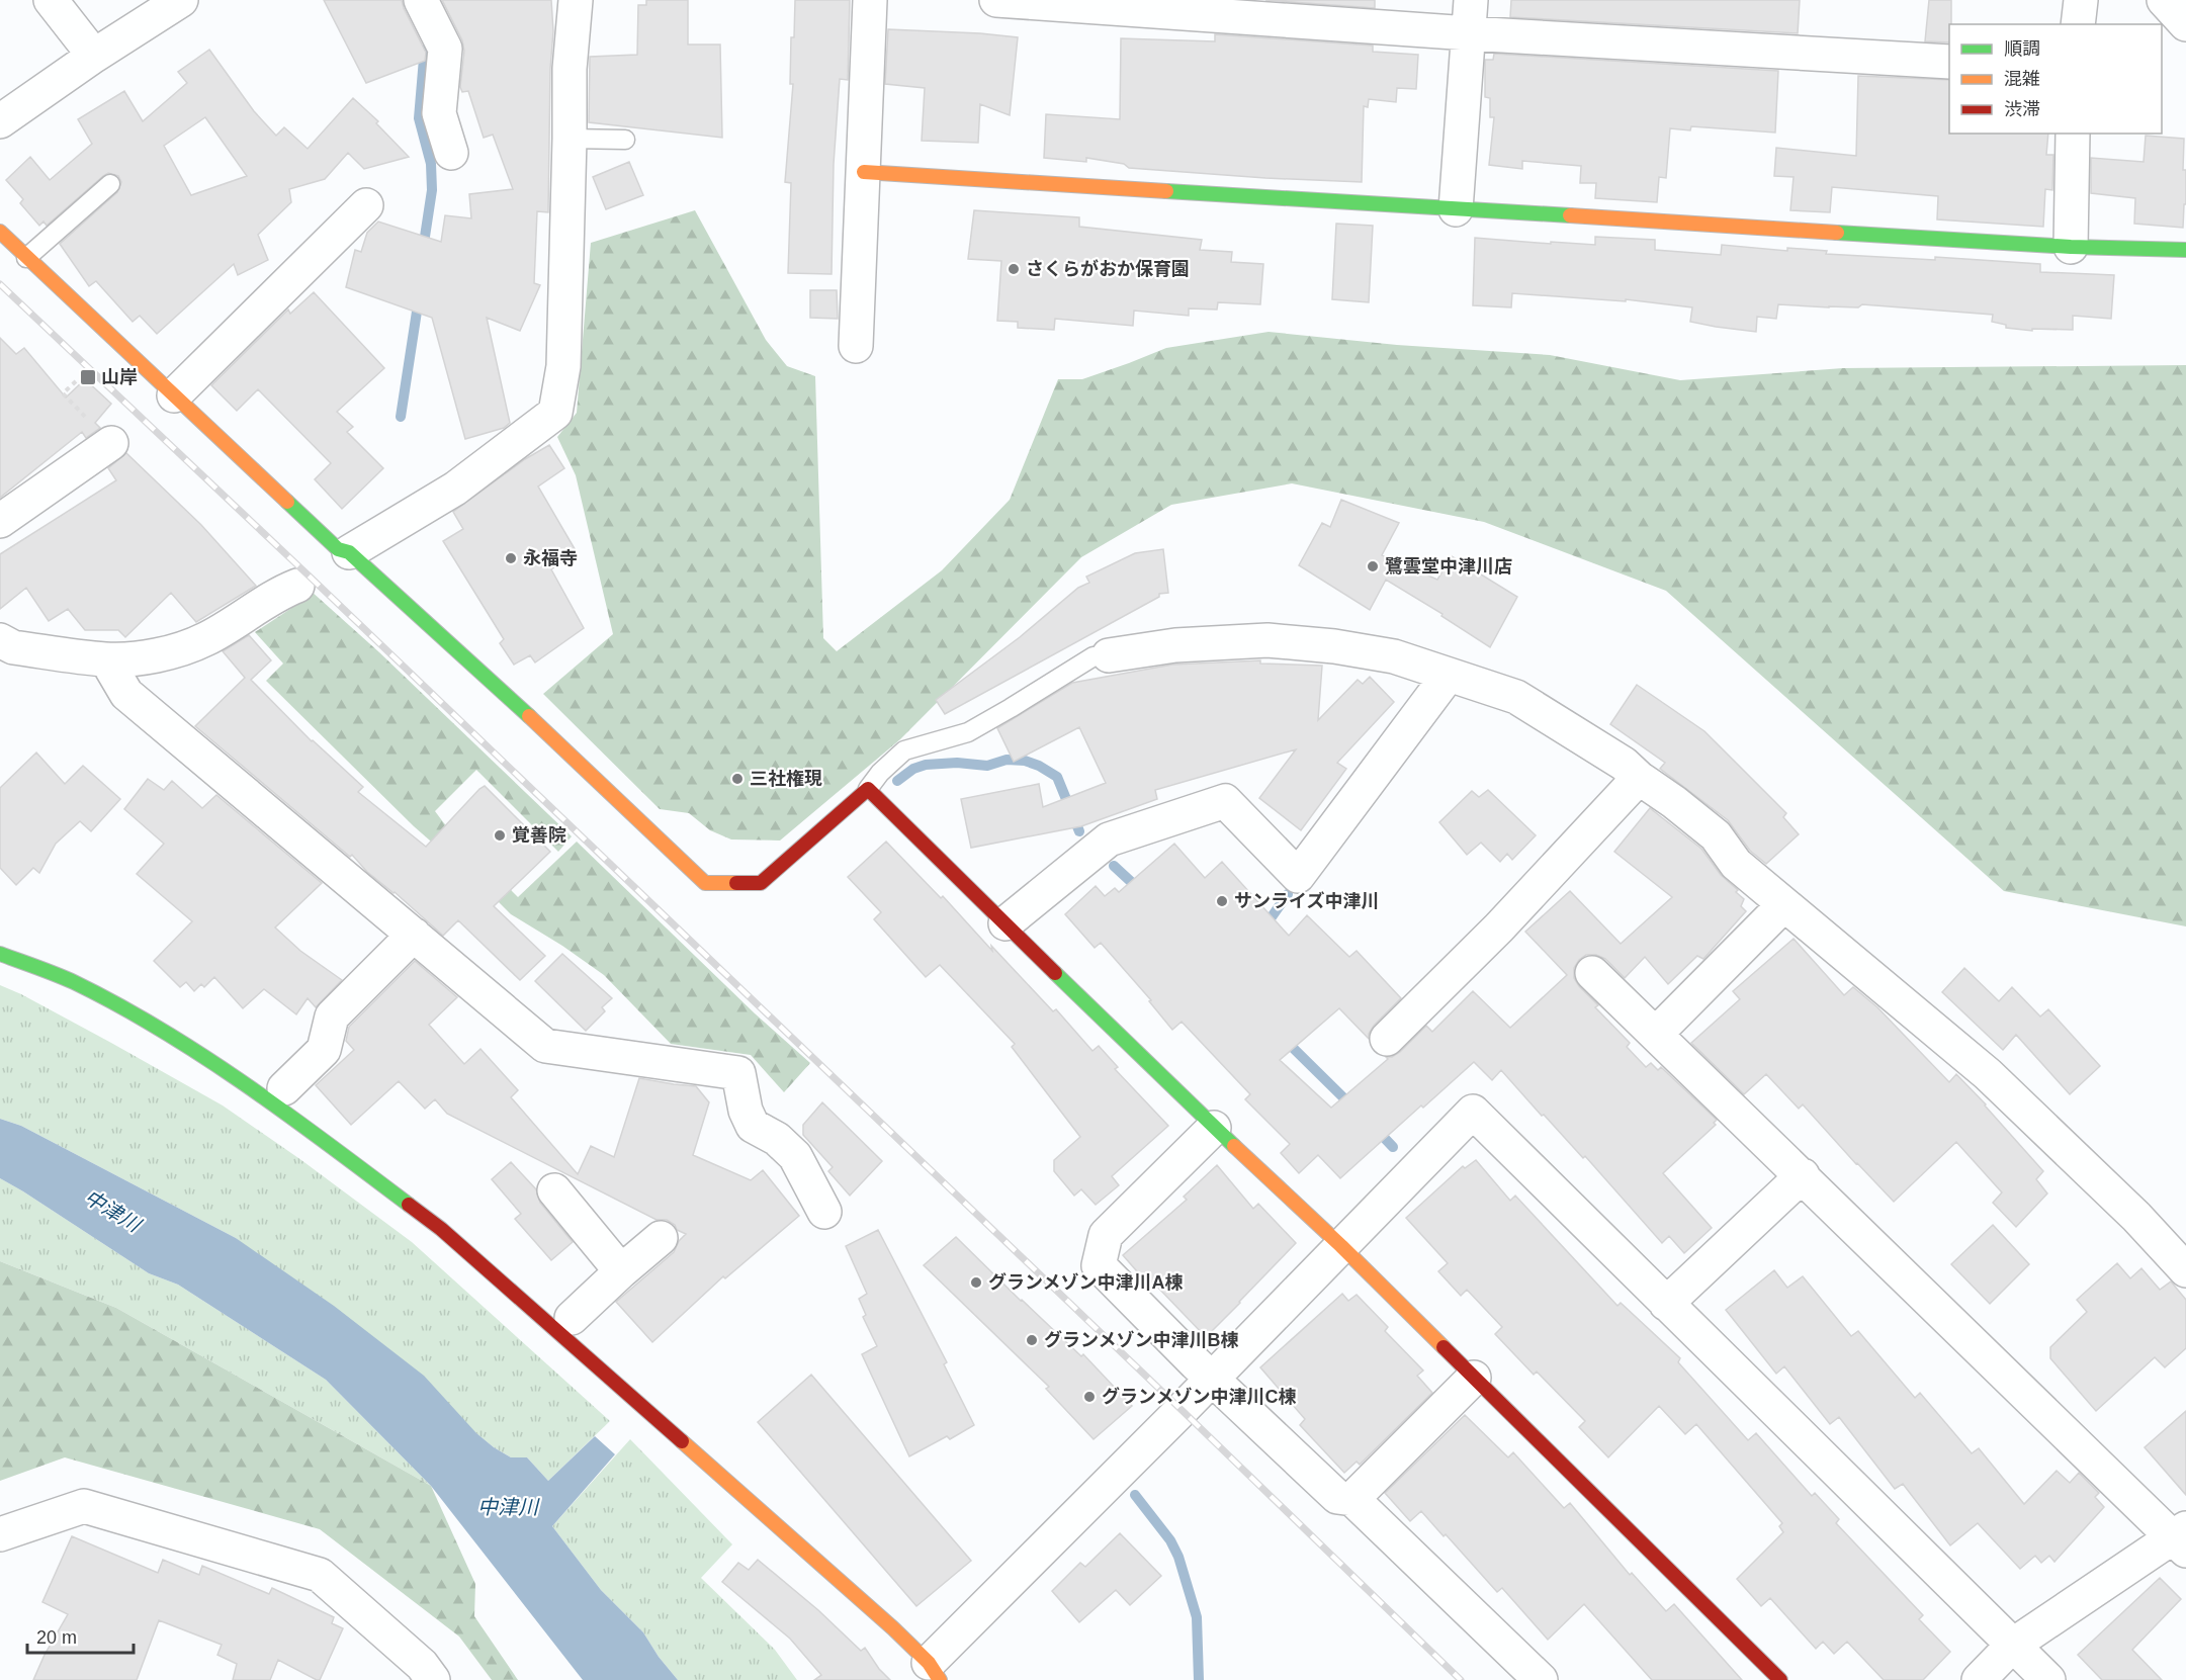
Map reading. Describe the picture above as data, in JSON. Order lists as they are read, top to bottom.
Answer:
{
  "water": ["中津川"],
  "places": {
    "other": [
      "さくらがおか保育園",
      "永福寺",
      "鷺雲堂中津川店",
      "三社権現",
      "覚善院",
      "サンライズ中津川",
      "グランメゾン中津川A棟",
      "グランメゾン中津川B棟",
      "グランメゾン中津川C棟"
    ],
    "transit": ["山岸"]
  },
  "legend": ["順調", "混雑", "渋滞"],
  "scale_bar": "20 m"
}
